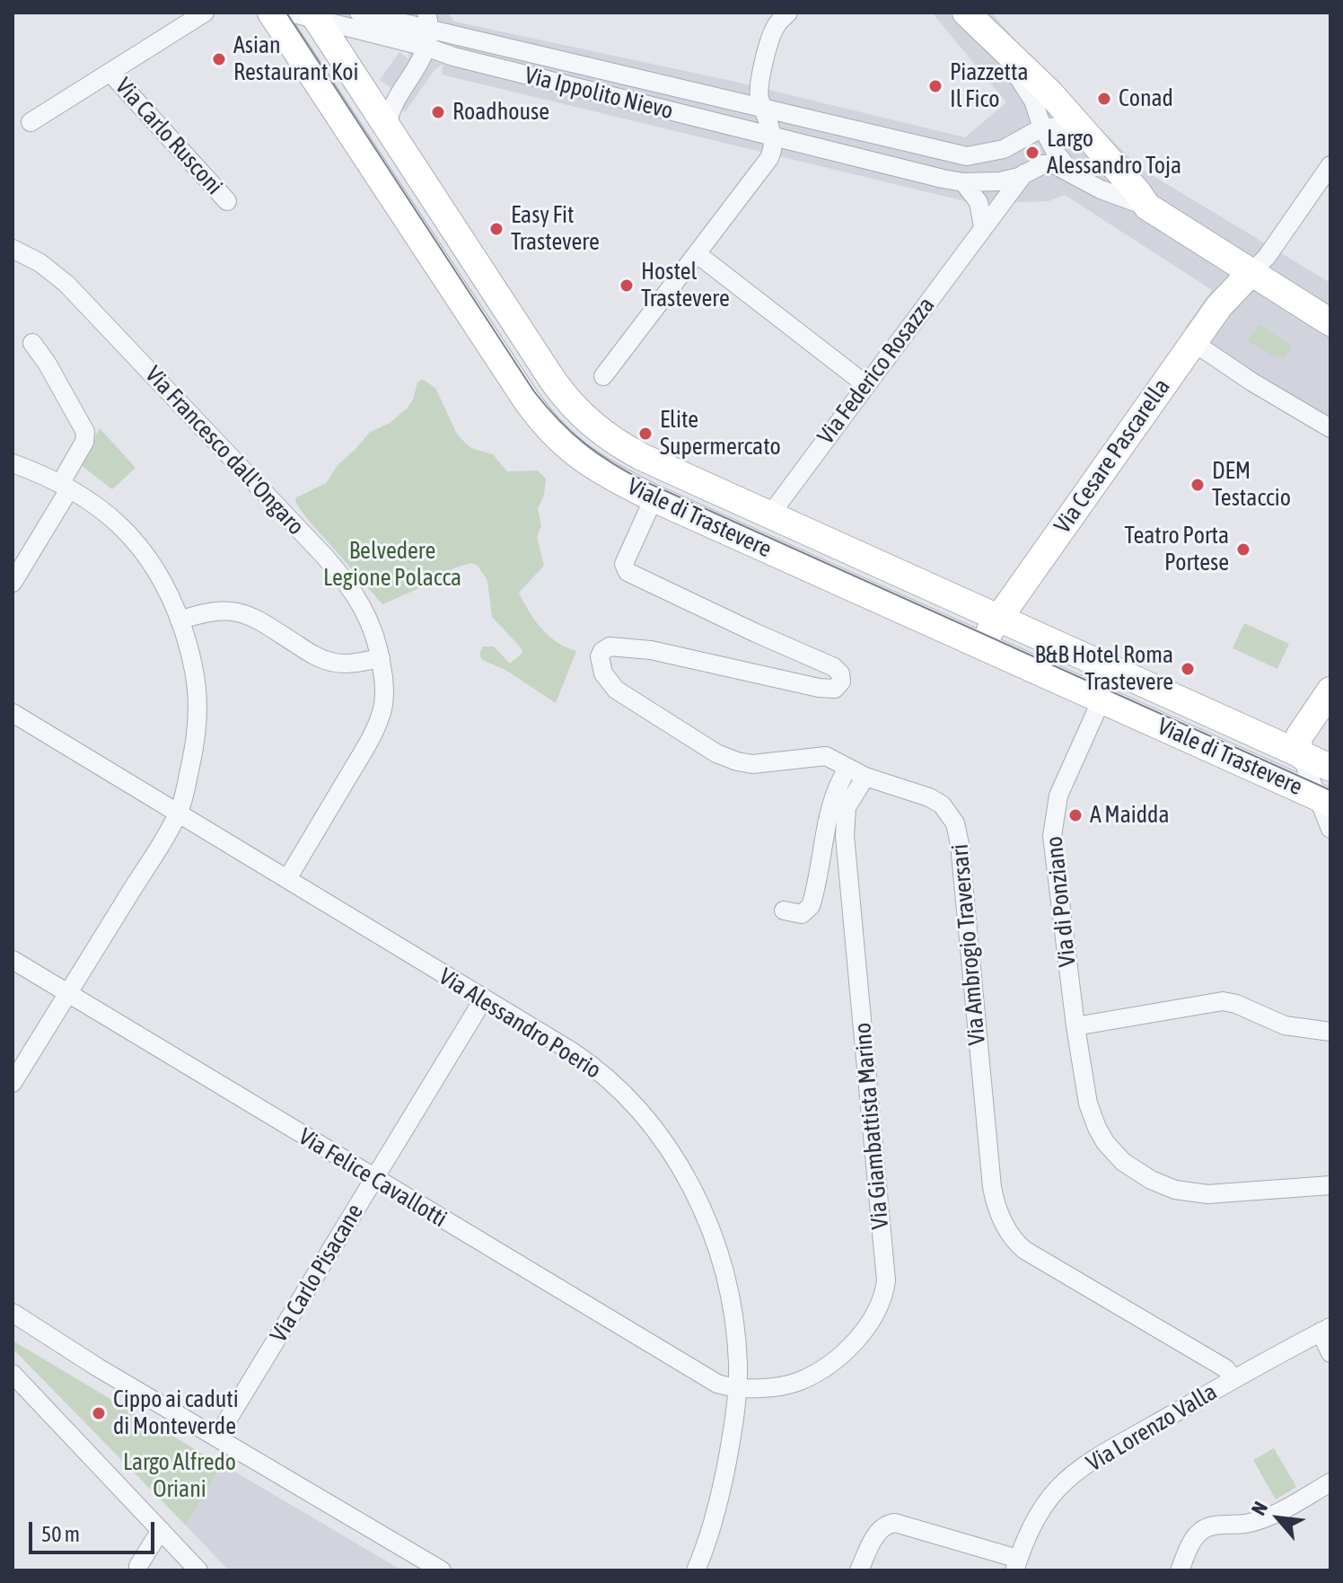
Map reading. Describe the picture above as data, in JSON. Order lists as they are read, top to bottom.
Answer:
{
  "streets": {
    "main road": ["Via Cesare Pascarella", "Viale di Trastevere"],
    "street": [
      "Via Ippolito Nievo",
      "Via Carlo Rusconi",
      "Via Federico Rosazza",
      "Via Francesco dall'Ongaro",
      "Via di Ponziano",
      "Via Ambrogio Traversari",
      "Via Alessandro Poerio",
      "Via Giambattista Marino",
      "Via Felice Cavallotti",
      "Via Carlo Pisacane",
      "Via Lorenzo Valla"
    ]
  },
  "crossings": [
    ["Via Federico Rosazza", "Viale di Trastevere"],
    ["Via Francesco dall'Ongaro", "Via Alessandro Poerio"],
    ["Via Cesare Pascarella", "Viale di Trastevere"],
    ["Viale di Trastevere", "Via di Ponziano"],
    ["Viale di Trastevere", "Via Ambrogio Traversari"],
    ["Via Ambrogio Traversari", "Via Giambattista Marino"],
    ["Via Ambrogio Traversari", "Via Lorenzo Valla"],
    ["Via Alessandro Poerio", "Via Giambattista Marino"],
    ["Via Alessandro Poerio", "Via Felice Cavallotti"],
    ["Via Alessandro Poerio", "Via Carlo Pisacane"],
    ["Via Giambattista Marino", "Via Felice Cavallotti"],
    ["Via Felice Cavallotti", "Via Carlo Pisacane"]
  ],
  "parks": ["Belvedere Legione Polacca", "Largo Alfredo Oriani"],
  "places": [
    "Asian Restaurant Koi",
    "Piazzetta Il Fico",
    "Conad",
    "Roadhouse",
    "Largo Alessandro Toja",
    "Easy Fit Trastevere",
    "Hostel Trastevere",
    "Elite Supermercato",
    "DEM Testaccio",
    "Teatro Porta Portese",
    "B&B Hotel Roma Trastevere",
    "A Maidda",
    "Cippo ai caduti di Monteverde"
  ],
  "scale_bar": "50 m",
  "north": "top left"
}
